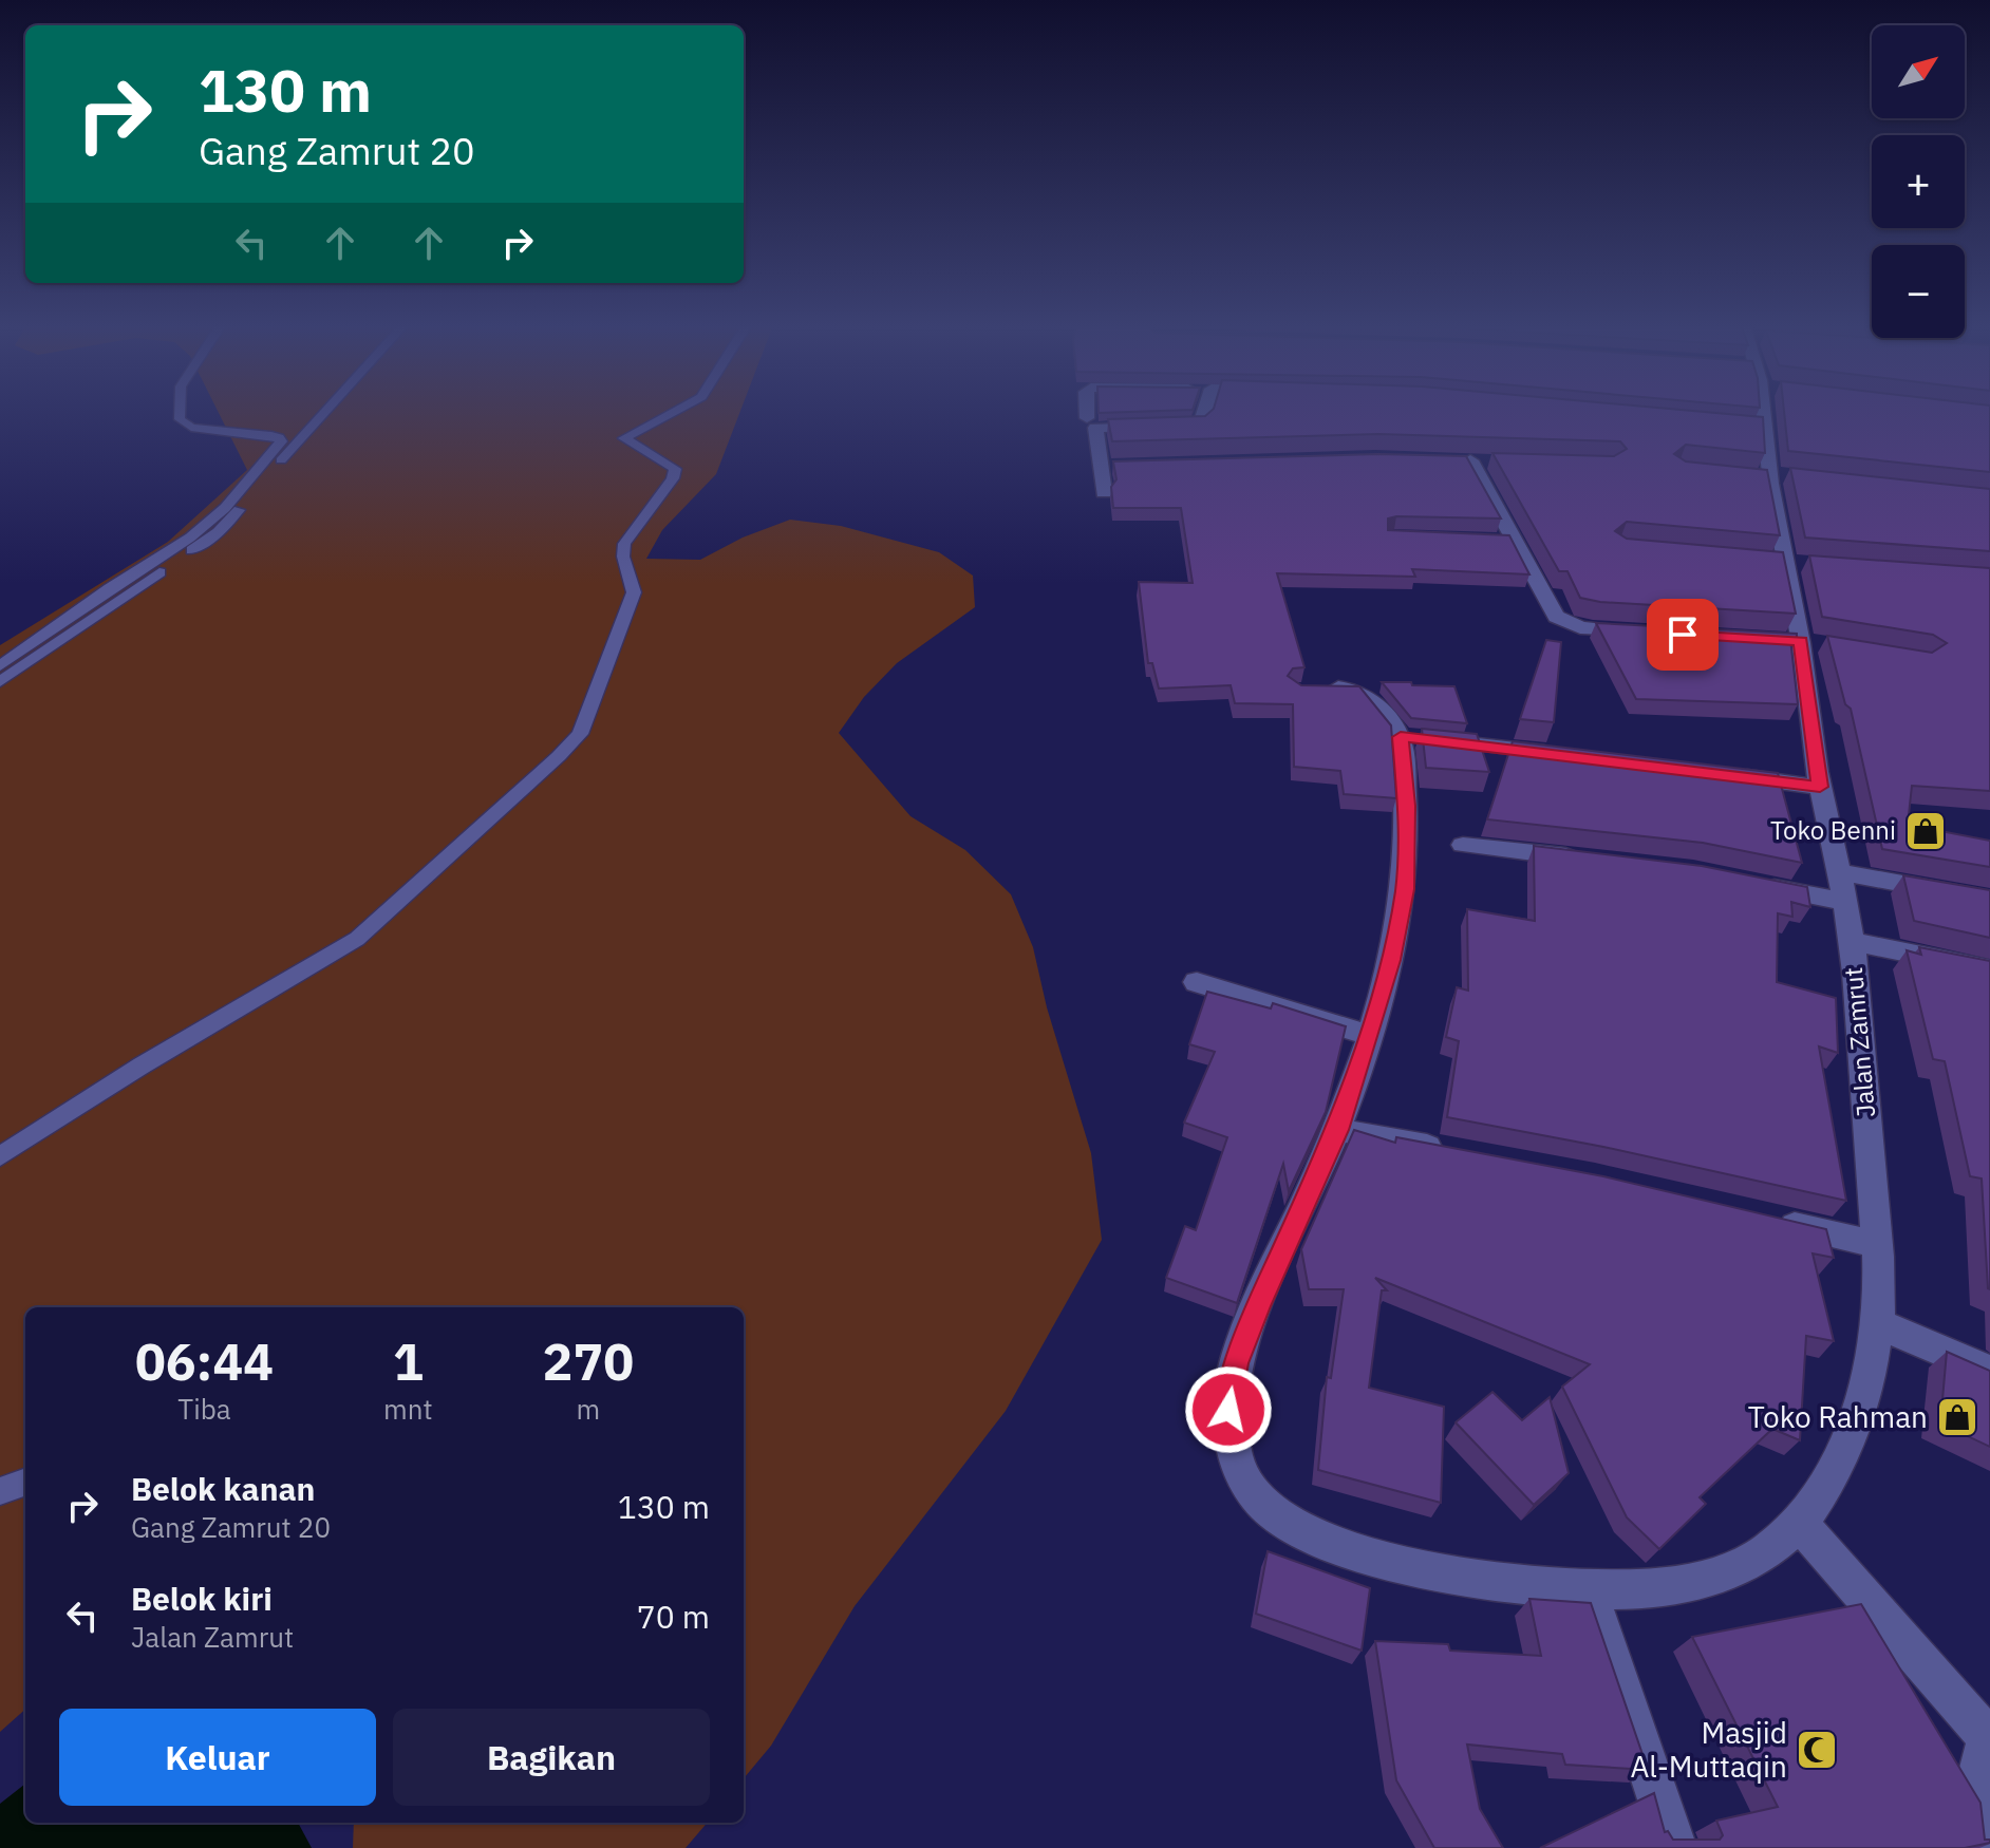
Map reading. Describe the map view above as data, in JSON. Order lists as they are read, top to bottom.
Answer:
{
  "streets": {
    "street": ["Jalan Zamrut"]
  },
  "places": {
    "shop": ["Toko Benni", "Toko Rahman"],
    "mosque": ["Masjid Al-Muttaqin"]
  },
  "north": "top right",
  "page": {
    "map_buttons": ["+", "−"],
    "turn": ["130 m", "Gang Zamrut 20"],
    "eta": [
      "06:44",
      "Tiba",
      "1",
      "mnt",
      "270",
      "m"
    ],
    "list": [
      {
        "name": "Belok kanan",
        "note": "Gang Zamrut 20",
        "value": "130 m"
      },
      {
        "name": "Belok kiri",
        "note": "Jalan Zamrut",
        "value": "70 m"
      }
    ],
    "buttons": ["Keluar", "Bagikan"]
  }
}
